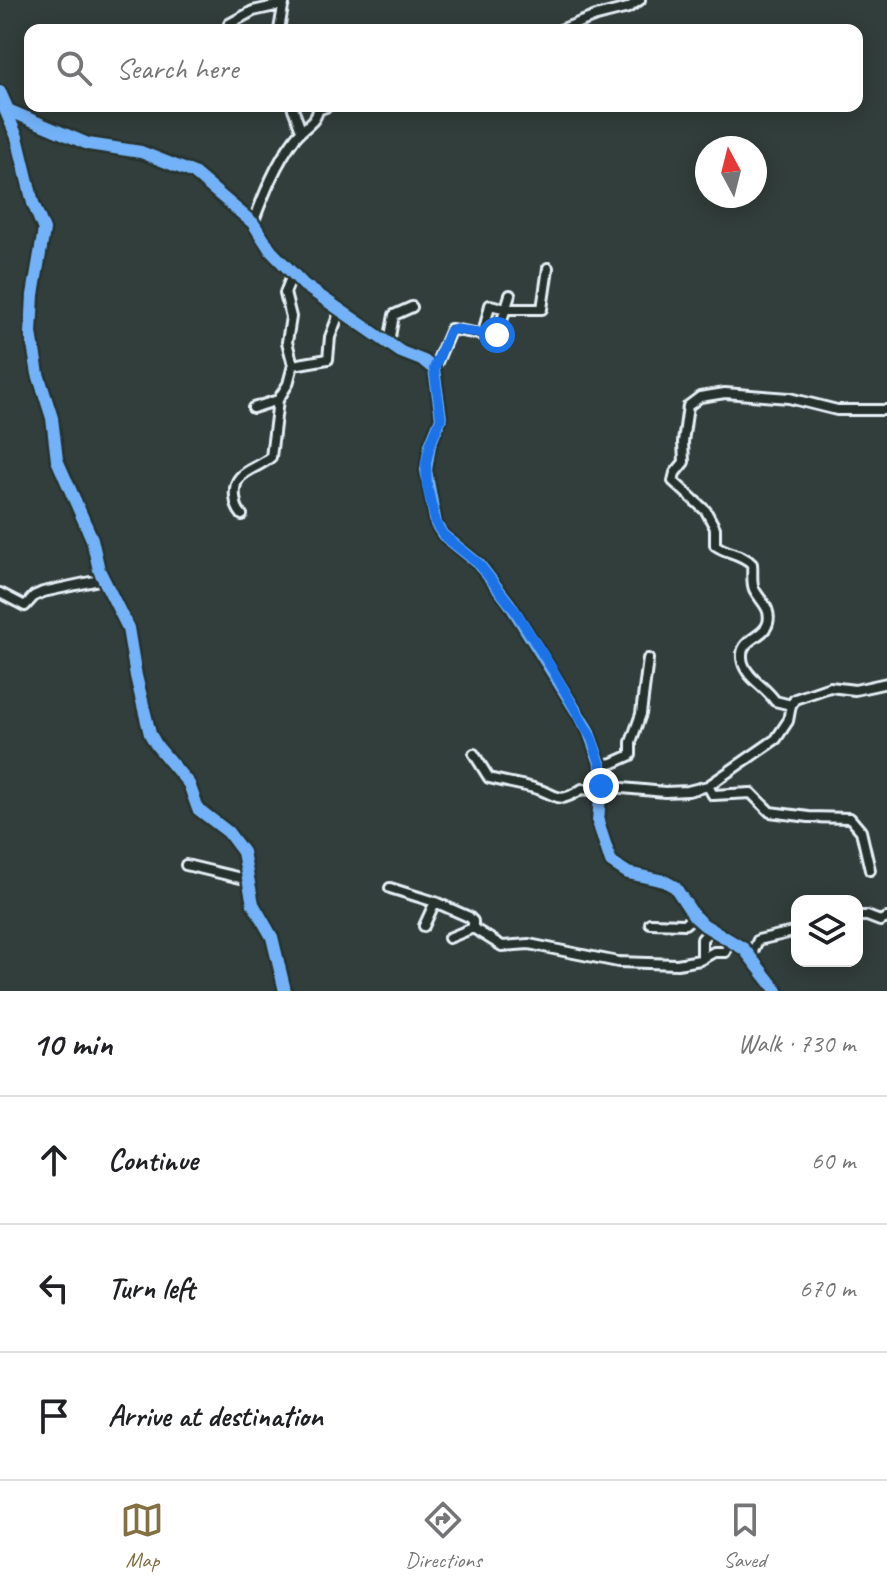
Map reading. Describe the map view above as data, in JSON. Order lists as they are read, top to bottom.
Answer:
{
  "north": "top",
  "page": {
    "search": "Search here",
    "heading": ["10 min", "Walk · 730 m"],
    "list": [
      ["Continue", "60 m"],
      ["Turn left", "670 m"],
      "Arrive at destination"
    ],
    "nav": ["Map", "Directions", "Saved"]
  }
}
